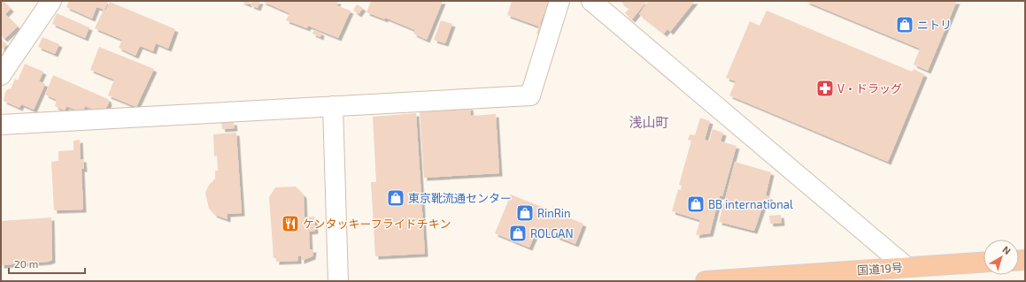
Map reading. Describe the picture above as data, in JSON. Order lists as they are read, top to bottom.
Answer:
{
  "streets": {
    "highway": ["国道19号"]
  },
  "districts": ["浅山町"],
  "places": {
    "shop": [
      "ニトリ",
      "東京靴流通センター",
      "BB international",
      "RinRin",
      "ROLGAN"
    ],
    "pharmacy": ["V・ドラッグ"],
    "restaurant": ["ケンタッキーフライドチキン"]
  },
  "scale_bar": "20 m",
  "north": "top right"
}
